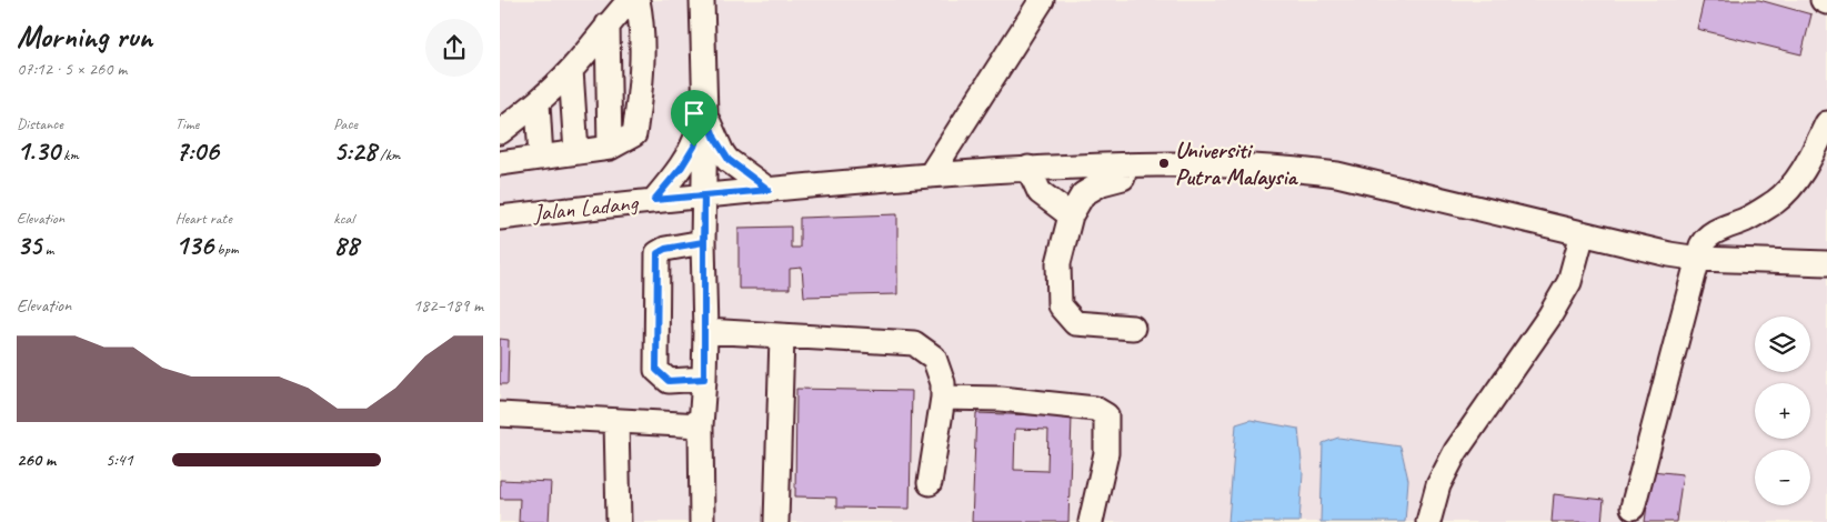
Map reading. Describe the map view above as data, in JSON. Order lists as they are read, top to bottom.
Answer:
{
  "streets": {
    "street": ["Jalan Ladang"]
  },
  "places": ["Universiti Putra Malaysia"],
  "page": {
    "heading": ["Morning run", "07:12 · 5 × 260 m"],
    "stats": [
      ["Distance", "1.30 km"],
      ["Time", "7:06"],
      ["Pace", "5:28 /km"],
      ["Elevation", "35 m"],
      ["Heart rate", "136 bpm"],
      ["kcal", "88"]
    ],
    "chart": ["Elevation", "182–189 m"],
    "map_buttons": ["+", "−"],
    "list": [
      {
        "name": "260 m",
        "note": "5:41"
      }
    ]
  }
}
